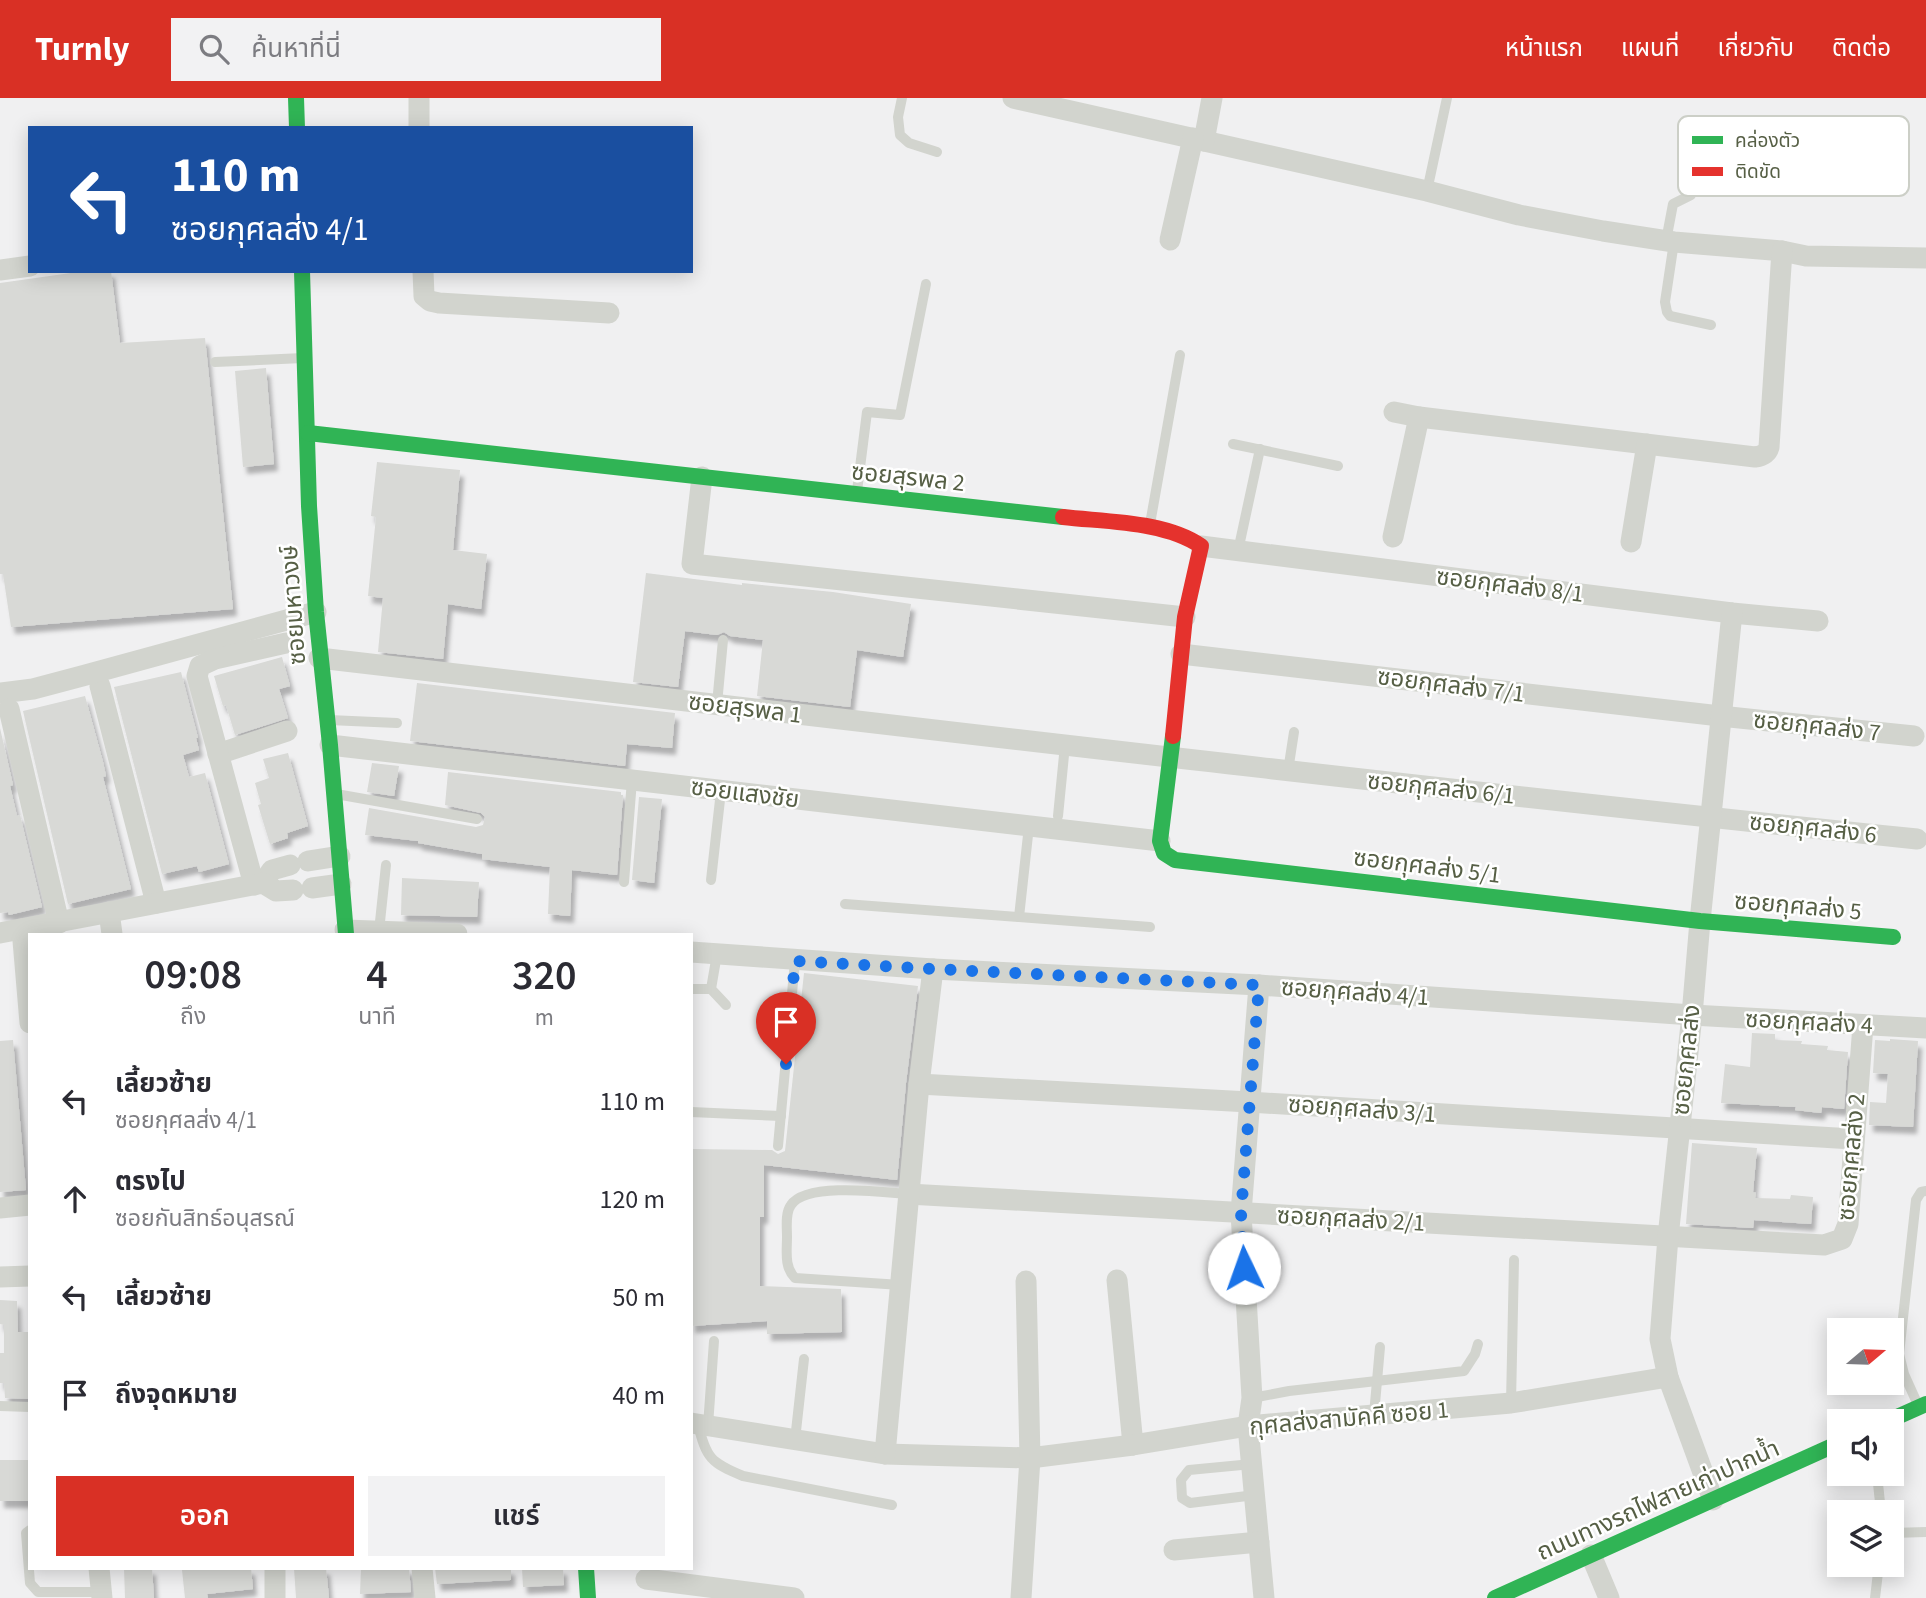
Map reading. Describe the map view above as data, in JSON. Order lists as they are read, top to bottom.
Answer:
{
  "streets": {
    "street": [
      "ซอยสุรพล 2",
      "ซอยกุศลส่ง 8/1",
      "ซอยมหาวงษ์",
      "ซอยกุศลส่ง 7/1",
      "ซอยสุรพล 1",
      "ซอยกุศลส่ง 7",
      "ซอยกุศลส่ง 6/1",
      "ซอยแสงชัย",
      "ซอยกุศลส่ง 6",
      "ซอยกุศลส่ง 5/1",
      "ซอยกุศลส่ง 5",
      "ซอยกุศลส่ง 4/1",
      "ซอยกุศลส่ง 4",
      "ซอยกุศลส่ง",
      "ซอยกุศลส่ง 3/1",
      "ซอยกุศลส่ง 2",
      "ซอยกุศลส่ง 2/1",
      "กุศลส่งสามัคคี ซอย 1",
      "ถนนทางรถไฟสายเก่าปากน้ำ"
    ]
  },
  "crossings": [
    ["ซอยสุรพล 2", "ซอยกุศลส่ง 8/1"],
    ["ซอยสุรพล 2", "ซอยมหาวงษ์"],
    ["ซอยกุศลส่ง 8/1", "ซอยกุศลส่ง"],
    ["ซอยมหาวงษ์", "ซอยสุรพล 1"],
    ["ซอยมหาวงษ์", "ซอยแสงชัย"],
    ["ซอยกุศลส่ง 7/1", "ซอยกุศลส่ง 7"],
    ["ซอยกุศลส่ง 7/1", "ซอยกุศลส่ง"],
    ["ซอยสุรพล 1", "ซอยกุศลส่ง 6/1"],
    ["ซอยกุศลส่ง 7", "ซอยกุศลส่ง"],
    ["ซอยกุศลส่ง 6/1", "ซอยกุศลส่ง 6"],
    ["ซอยกุศลส่ง 6/1", "ซอยกุศลส่ง"],
    ["ซอยแสงชัย", "ซอยกุศลส่ง 5/1"],
    ["ซอยกุศลส่ง 6", "ซอยกุศลส่ง"],
    ["ซอยกุศลส่ง 5/1", "ซอยกุศลส่ง 5"],
    ["ซอยกุศลส่ง 5/1", "ซอยกุศลส่ง"],
    ["ซอยกุศลส่ง 5", "ซอยกุศลส่ง"],
    ["ซอยกุศลส่ง 4/1", "ซอยกุศลส่ง 4"],
    ["ซอยกุศลส่ง 4/1", "ซอยกุศลส่ง"],
    ["ซอยกุศลส่ง 4", "ซอยกุศลส่ง"],
    ["ซอยกุศลส่ง 4", "ซอยกุศลส่ง 2"],
    ["ซอยกุศลส่ง", "ซอยกุศลส่ง 3/1"],
    ["ซอยกุศลส่ง", "ซอยกุศลส่ง 2"],
    ["ซอยกุศลส่ง", "ซอยกุศลส่ง 2/1"],
    ["ซอยกุศลส่ง", "กุศลส่งสามัคคี ซอย 1"],
    ["ซอยกุศลส่ง", "ถนนทางรถไฟสายเก่าปากน้ำ"],
    ["ซอยกุศลส่ง 3/1", "ซอยกุศลส่ง 2"],
    ["ซอยกุศลส่ง 2", "ซอยกุศลส่ง 2/1"]
  ],
  "legend": ["คล่องตัว", "ติดขัด"],
  "north": "right",
  "page": {
    "header": "Turnly",
    "search": "ค้นหาที่นี่",
    "nav": [
      "หน้าแรก",
      "แผนที่",
      "เกี่ยวกับ",
      "ติดต่อ"
    ],
    "turn": ["110 m", "ซอยกุศลส่ง 4/1"],
    "eta": [
      "09:08",
      "ถึง",
      "4",
      "นาที",
      "320",
      "m"
    ],
    "list": [
      {
        "name": "เลี้ยวซ้าย",
        "note": "ซอยกุศลส่ง 4/1",
        "value": "110 m"
      },
      {
        "name": "ตรงไป",
        "note": "ซอยกันสิทธ์อนุสรณ์",
        "value": "120 m"
      },
      {
        "name": "เลี้ยวซ้าย",
        "value": "50 m"
      },
      {
        "name": "ถึงจุดหมาย",
        "value": "40 m"
      }
    ],
    "buttons": ["ออก", "แชร์"]
  }
}
